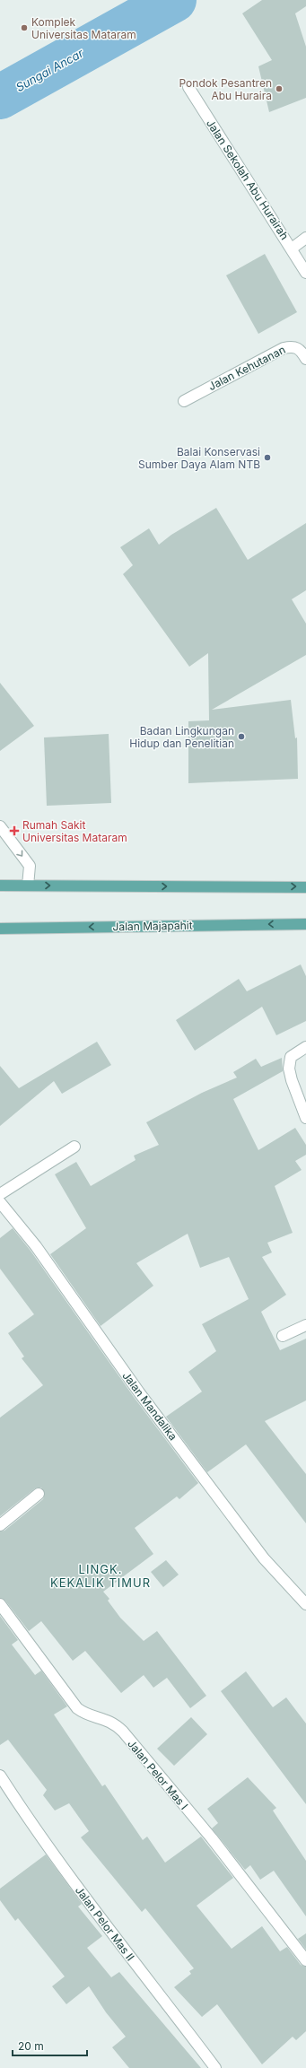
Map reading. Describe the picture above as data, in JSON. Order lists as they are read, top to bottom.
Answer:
{
  "streets": {
    "main road": ["Jalan Majapahit"],
    "street": [
      "Jalan Sekolah Abu Hurairah",
      "Jalan Kehutanan",
      "Jalan Mandalika",
      "Jalan Pelor Mas I",
      "Jalan Pelor Mas II"
    ]
  },
  "districts": ["LINGK. KEKALIK TIMUR"],
  "water": ["Sungai Ancar"],
  "places": {
    "other": [
      "Komplek Universitas Mataram",
      "Pondok Pesantren Abu Huraira",
      "Balai Konservasi Sumber Daya Alam NTB",
      "Badan Lingkungan Hidup dan Penelitian"
    ],
    "health": ["Rumah Sakit Universitas Mataram"]
  },
  "scale_bar": "20 m"
}
